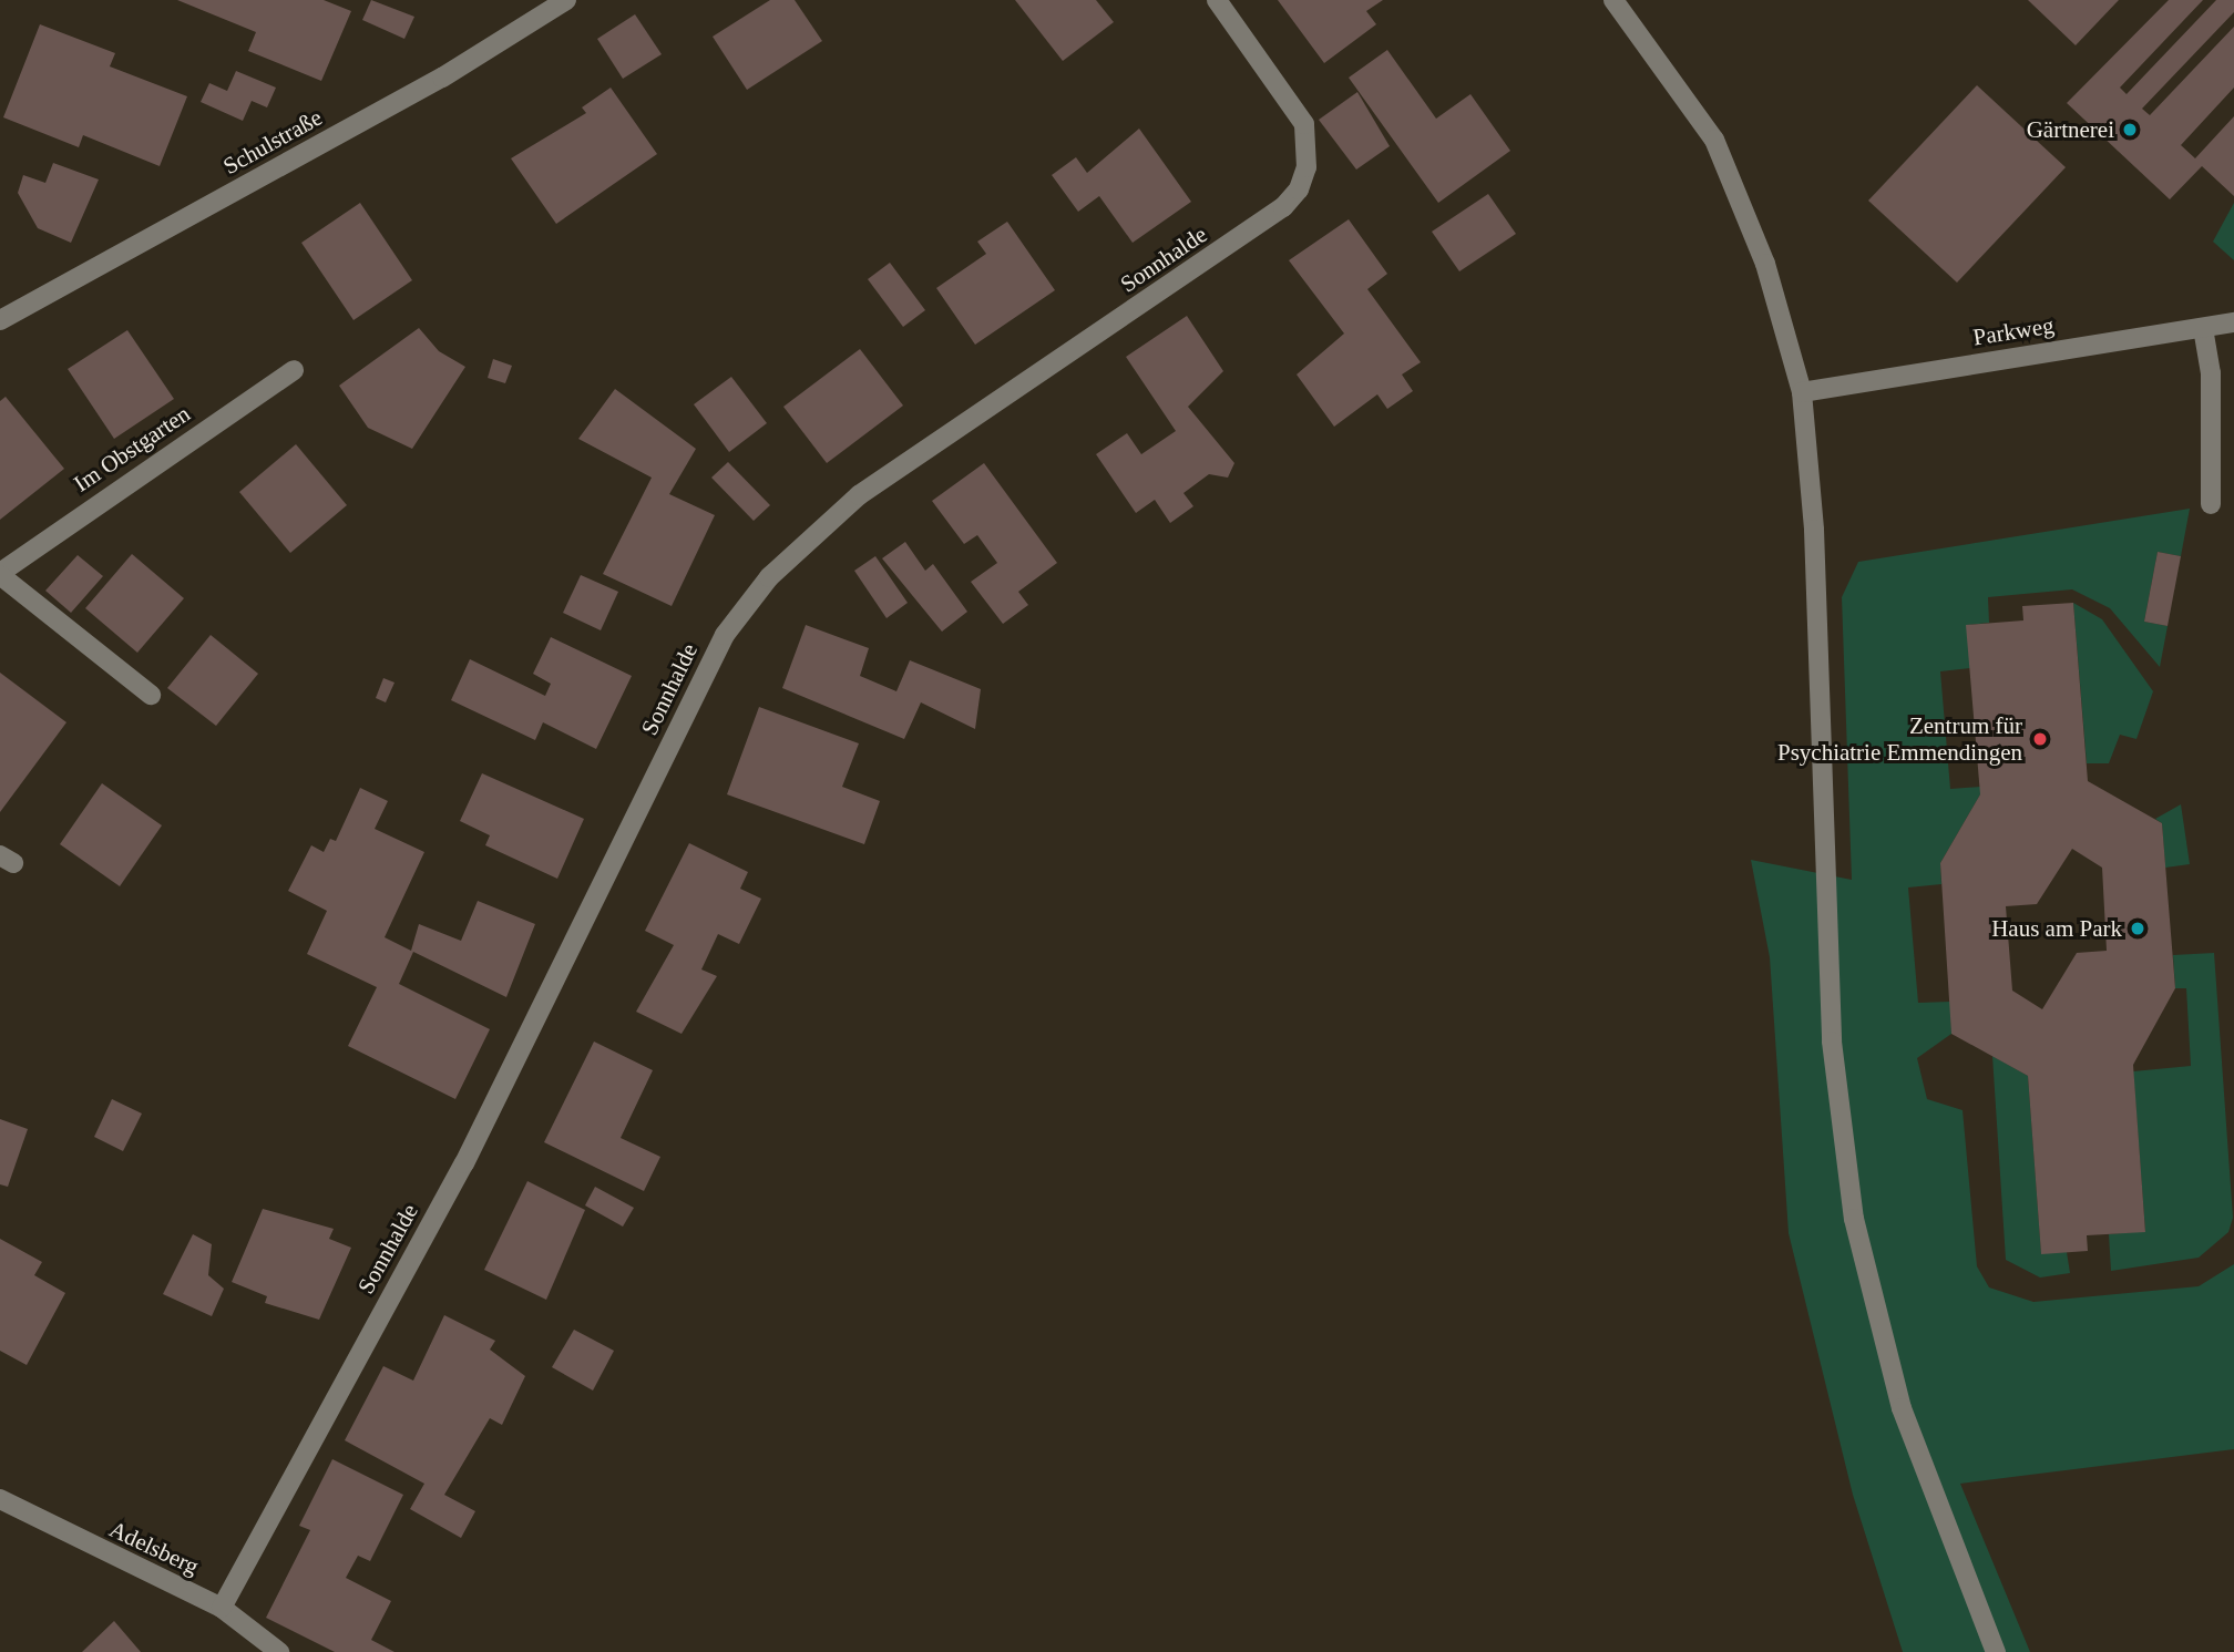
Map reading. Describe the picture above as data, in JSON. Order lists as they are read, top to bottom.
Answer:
{
  "streets": {
    "street": [
      "Schulstraße",
      "Sonnhalde",
      "Parkweg",
      "Im Obstgarten",
      "Adelsberg"
    ]
  },
  "crossings": [
    ["Sonnhalde", "Adelsberg"]
  ],
  "places": ["Gärtnerei", "Zentrum für Psychiatrie Emmendingen", "Haus am Park"]
}
